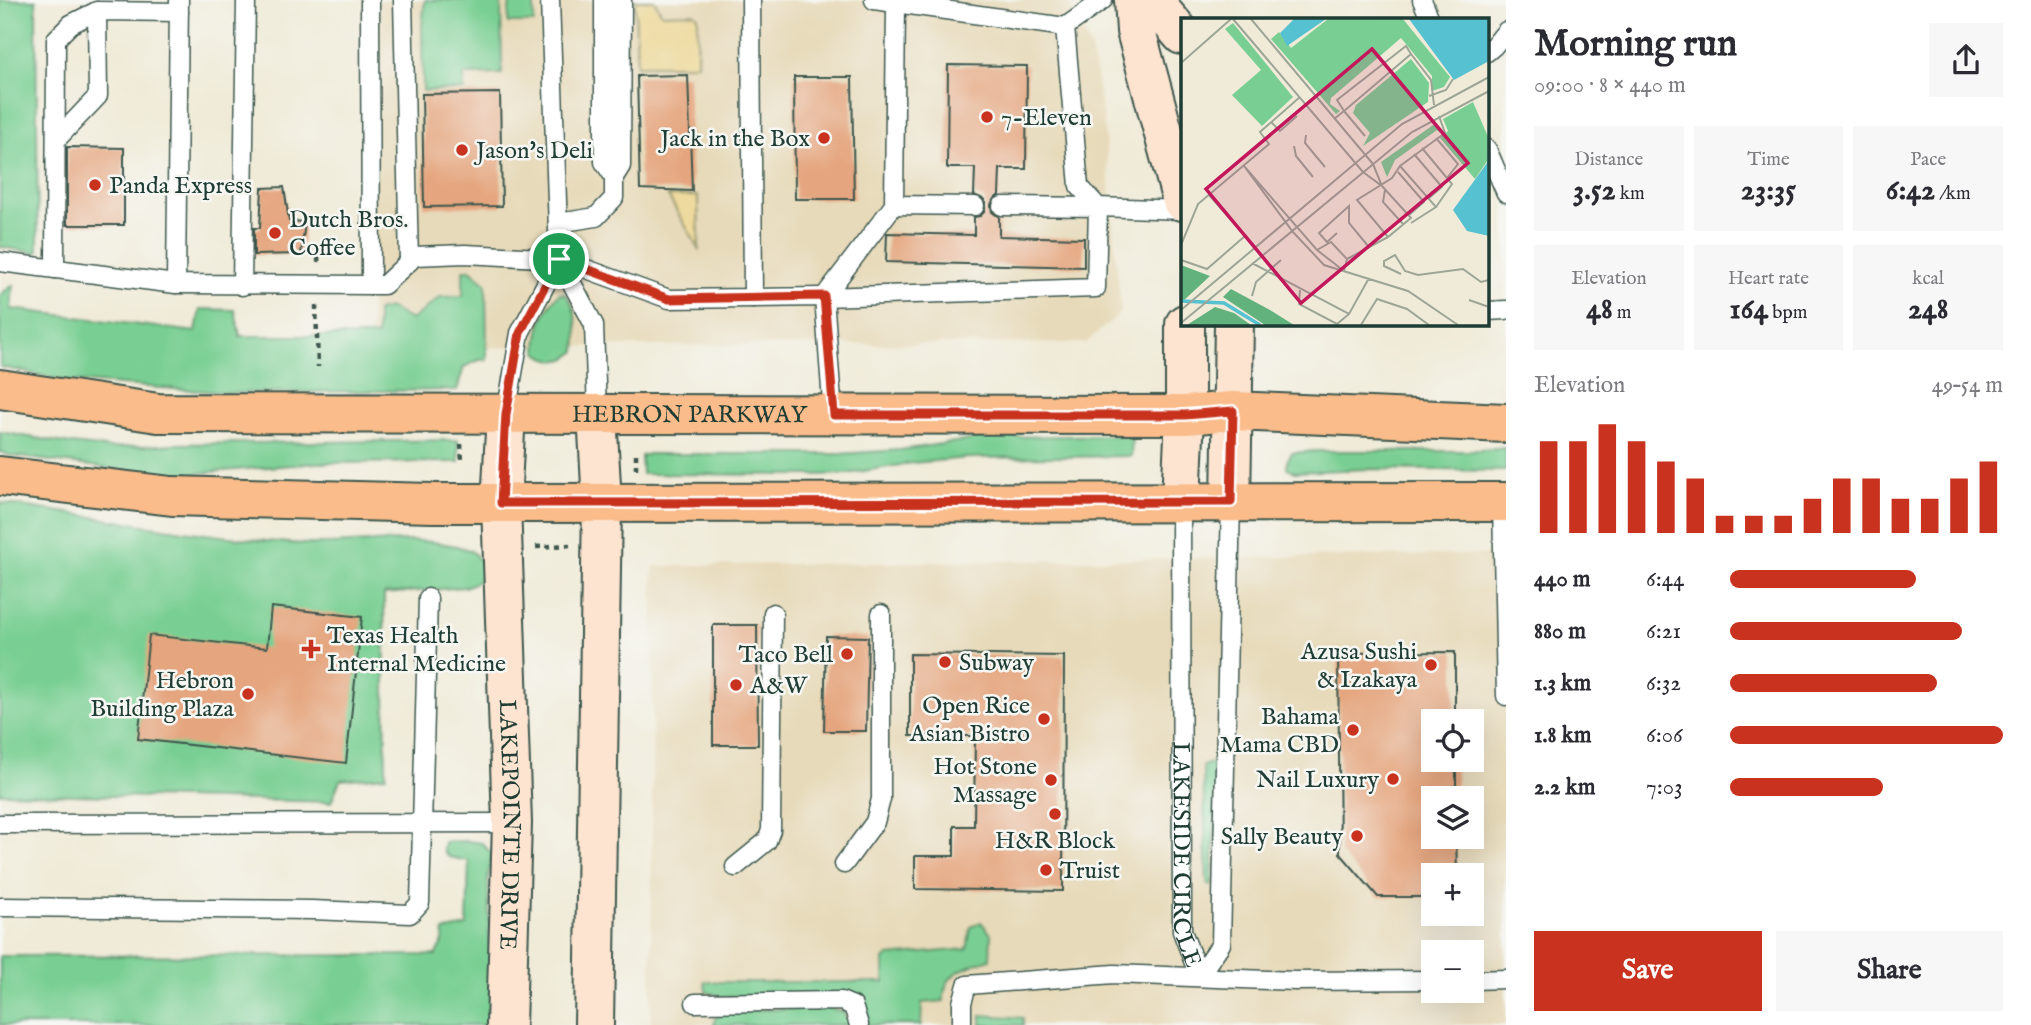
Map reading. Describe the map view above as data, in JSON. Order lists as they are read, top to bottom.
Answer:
{
  "streets": {
    "main road": ["HEBRON PARKWAY", "LAKEPOINTE DRIVE", "LAKESIDE CIRCLE"]
  },
  "crossings": [
    ["HEBRON PARKWAY", "LAKEPOINTE DRIVE"],
    ["HEBRON PARKWAY", "LAKESIDE CIRCLE"]
  ],
  "places": {
    "other": [
      "7-Eleven",
      "Jack in the Box",
      "Jason's Deli",
      "Panda Express",
      "Dutch Bros. Coffee",
      "Taco Bell",
      "Subway",
      "Azusa Sushi & Izakaya",
      "A&W",
      "Hebron Building Plaza",
      "Open Rice Asian Bistro",
      "Bahama Mama CBD",
      "Nail Luxury",
      "Hot Stone Massage",
      "H&R Block",
      "Sally Beauty",
      "Truist"
    ],
    "health": ["Texas Health Internal Medicine"]
  },
  "page": {
    "heading": ["Morning run", "09:00 · 8 × 440 m"],
    "stats": [
      ["Distance", "3.52 km"],
      ["Time", "23:35"],
      ["Pace", "6:42 /km"],
      ["Elevation", "48 m"],
      ["Heart rate", "164 bpm"],
      ["kcal", "248"]
    ],
    "chart": ["Elevation", "49–54 m"],
    "list": [
      {
        "name": "440 m",
        "note": "6:44"
      },
      {
        "name": "880 m",
        "note": "6:21"
      },
      {
        "name": "1.3 km",
        "note": "6:32"
      },
      {
        "name": "1.8 km",
        "note": "6:06"
      },
      {
        "name": "2.2 km",
        "note": "7:03"
      }
    ],
    "map_buttons": ["+", "−"],
    "buttons": ["Save", "Share"]
  }
}
